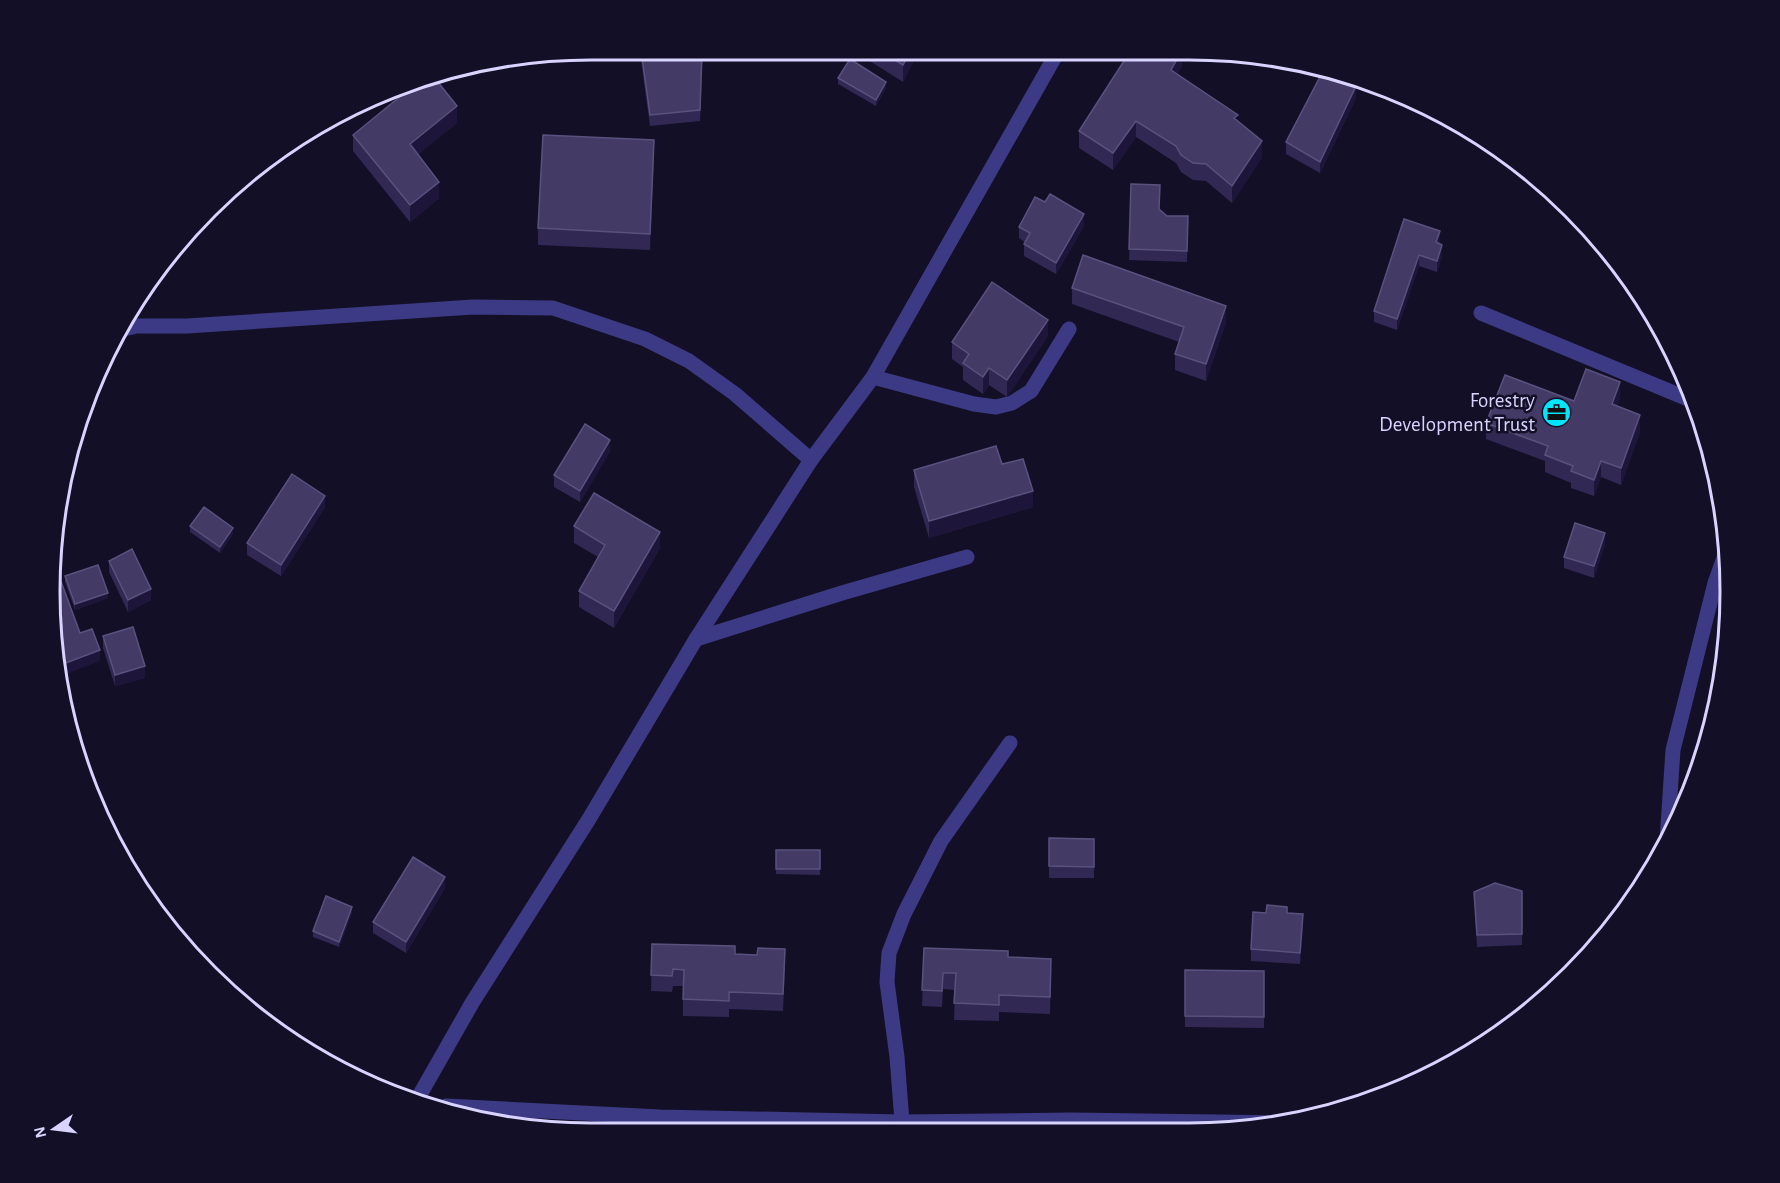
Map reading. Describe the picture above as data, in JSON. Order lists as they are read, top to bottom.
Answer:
{
  "places": {
    "office": ["Forestry Development Trust"]
  },
  "north": "left"
}
